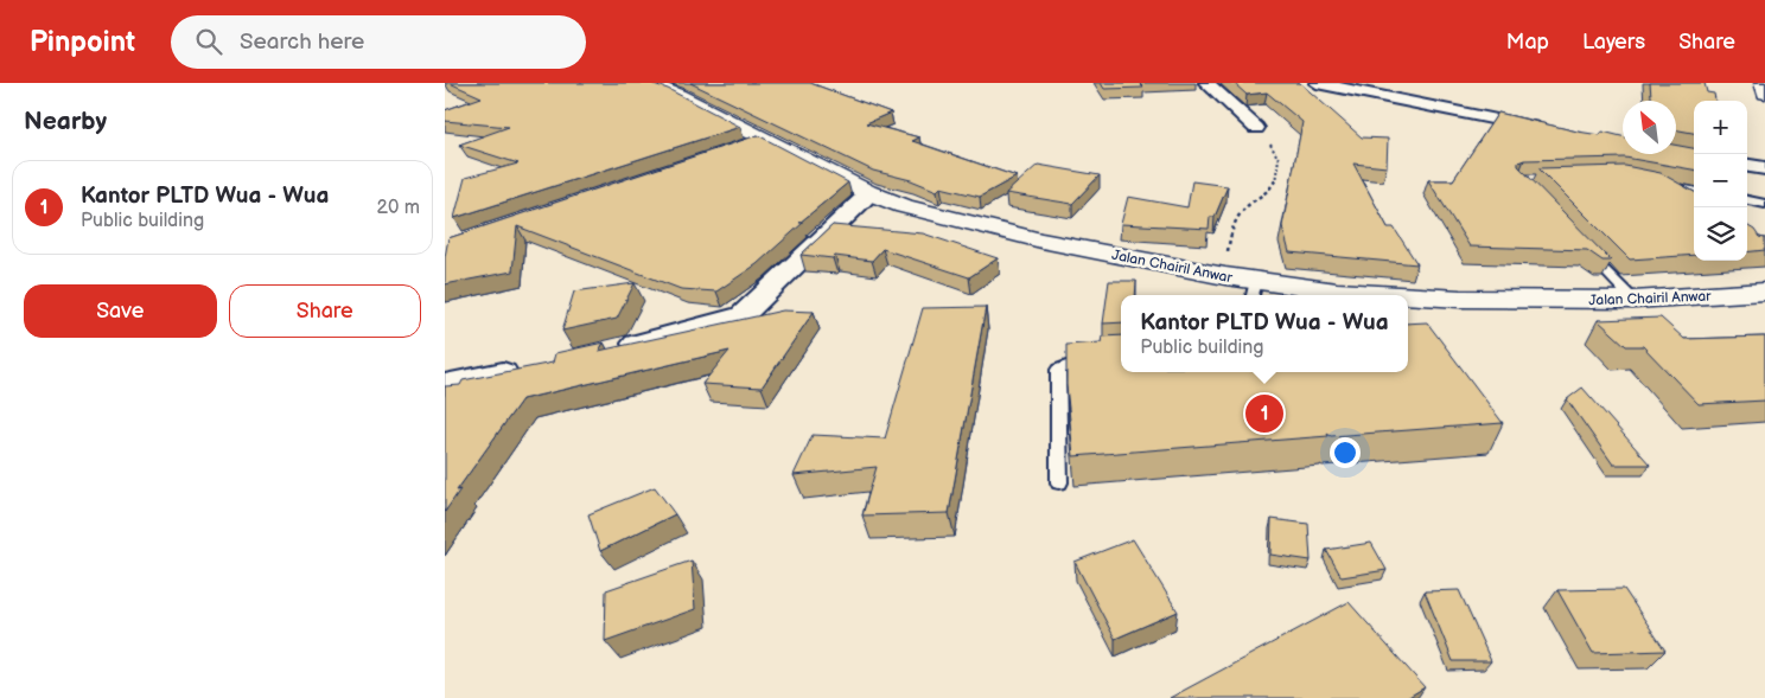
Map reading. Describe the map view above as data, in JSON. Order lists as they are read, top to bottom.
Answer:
{
  "streets": {
    "main road": ["Jalan Chairil Anwar"]
  },
  "north": "top left",
  "page": {
    "header": "Pinpoint",
    "search": "Search here",
    "nav": ["Map", "Layers", "Share"],
    "heading": "Nearby",
    "map_buttons": ["+", "−"],
    "list": [
      {
        "mark": "1",
        "name": "Kantor PLTD Wua - Wua",
        "note": "Public building",
        "value": "20 m"
      }
    ],
    "buttons": ["Save", "Share"],
    "popup": ["Kantor PLTD Wua - Wua", "Public building"],
    "pins": "1"
  }
}
